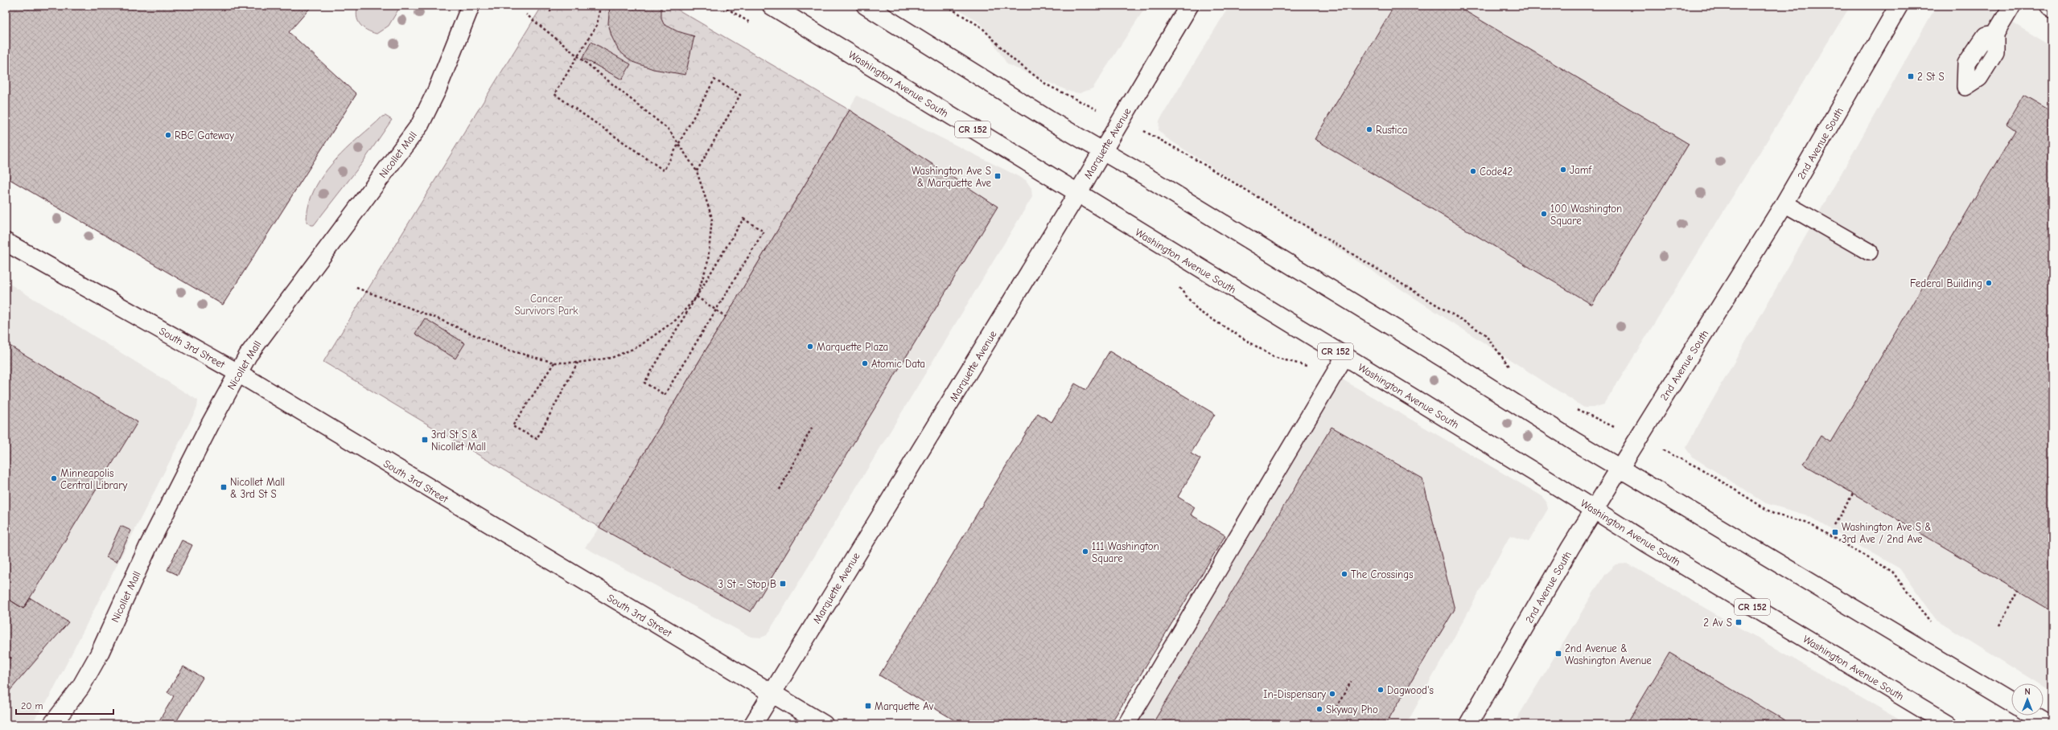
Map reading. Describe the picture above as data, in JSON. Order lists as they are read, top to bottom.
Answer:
{
  "streets": {
    "main road": [
      "Washington Avenue South",
      "CR 152",
      "Marquette Avenue",
      "2nd Avenue South",
      "Nicollet Mall",
      "South 3rd Street"
    ]
  },
  "crossings": [
    ["Washington Avenue South", "Marquette Avenue"],
    ["Washington Avenue South", "2nd Avenue South"],
    ["Marquette Avenue", "South 3rd Street"],
    ["Nicollet Mall", "South 3rd Street"]
  ],
  "parks": ["Cancer Survivors Park"],
  "places": {
    "transit": [
      "2 St S",
      "Washington Ave S & Marquette Ave",
      "3rd St S & Nicollet Mall",
      "Nicollet Mall & 3rd St S",
      "Washington Ave S & 3rd Ave / 2nd Ave",
      "3 St - Stop B",
      "2 Av S",
      "2nd Avenue & Washington Avenue",
      "Marquette Av"
    ],
    "other": [
      "Rustica",
      "RBC Gateway",
      "Jamf",
      "Code42",
      "100 Washington Square",
      "Federal Building",
      "Marquette Plaza",
      "Atomic Data",
      "Minneapolis Central Library",
      "111 Washington Square",
      "The Crossings",
      "Dagwood's",
      "In-Dispensary",
      "Skyway Pho"
    ]
  },
  "scale_bar": "20 m",
  "north": "top"
}
